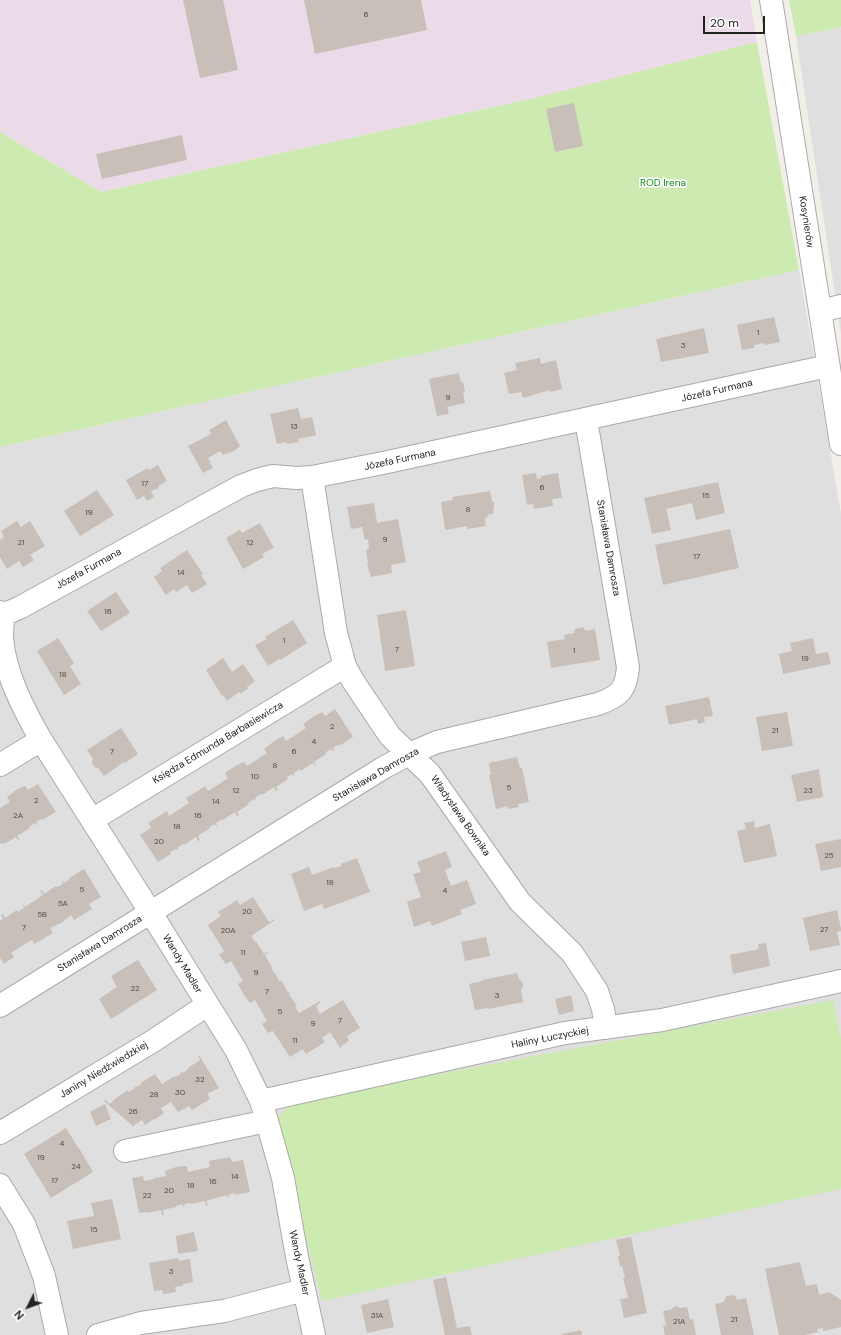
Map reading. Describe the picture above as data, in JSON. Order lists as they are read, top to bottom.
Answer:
{
  "streets": {
    "street": [
      "Kosynierów",
      "Józefa Furmana",
      "Stanisława Damrosza",
      "Księdza Edmunda Barbasiewicza",
      "Władysława Bownika",
      "Wandy Madler",
      "Haliny Łuczyckiej",
      "Janiny Niedźwiedzkiej"
    ]
  },
  "crossings": [
    ["Kosynierów", "Józefa Furmana"],
    ["Józefa Furmana", "Stanisława Damrosza"],
    ["Józefa Furmana", "Władysława Bownika"],
    ["Józefa Furmana", "Wandy Madler"],
    ["Stanisława Damrosza", "Władysława Bownika"],
    ["Stanisława Damrosza", "Wandy Madler"],
    ["Księdza Edmunda Barbasiewicza", "Władysława Bownika"],
    ["Księdza Edmunda Barbasiewicza", "Wandy Madler"],
    ["Władysława Bownika", "Haliny Łuczyckiej"],
    ["Wandy Madler", "Haliny Łuczyckiej"],
    ["Wandy Madler", "Janiny Niedźwiedzkiej"]
  ],
  "parks": ["ROD Irena"],
  "house_numbers": [
    "6",
    "1",
    "3",
    "9",
    "13",
    "17",
    "6",
    "15",
    "8",
    "19",
    "9",
    "21",
    "12",
    "17",
    "14",
    "16",
    "1",
    "7",
    "1",
    "19",
    "18",
    "2",
    "21",
    "4",
    "7",
    "6",
    "8",
    "10",
    "5",
    "12",
    "23",
    "2",
    "14",
    "2A",
    "16",
    "18",
    "20",
    "25",
    "18",
    "5",
    "4",
    "5A",
    "20",
    "5B",
    "7",
    "27",
    "20A",
    "11",
    "9",
    "22",
    "7",
    "3",
    "5",
    "7",
    "9",
    "11",
    "32",
    "30",
    "28",
    "26",
    "4",
    "19",
    "24",
    "14",
    "17",
    "16",
    "18",
    "20",
    "22",
    "15",
    "3",
    "31A",
    "21",
    "21A"
  ],
  "scale_bar": "20 m",
  "north": "bottom left"
}
